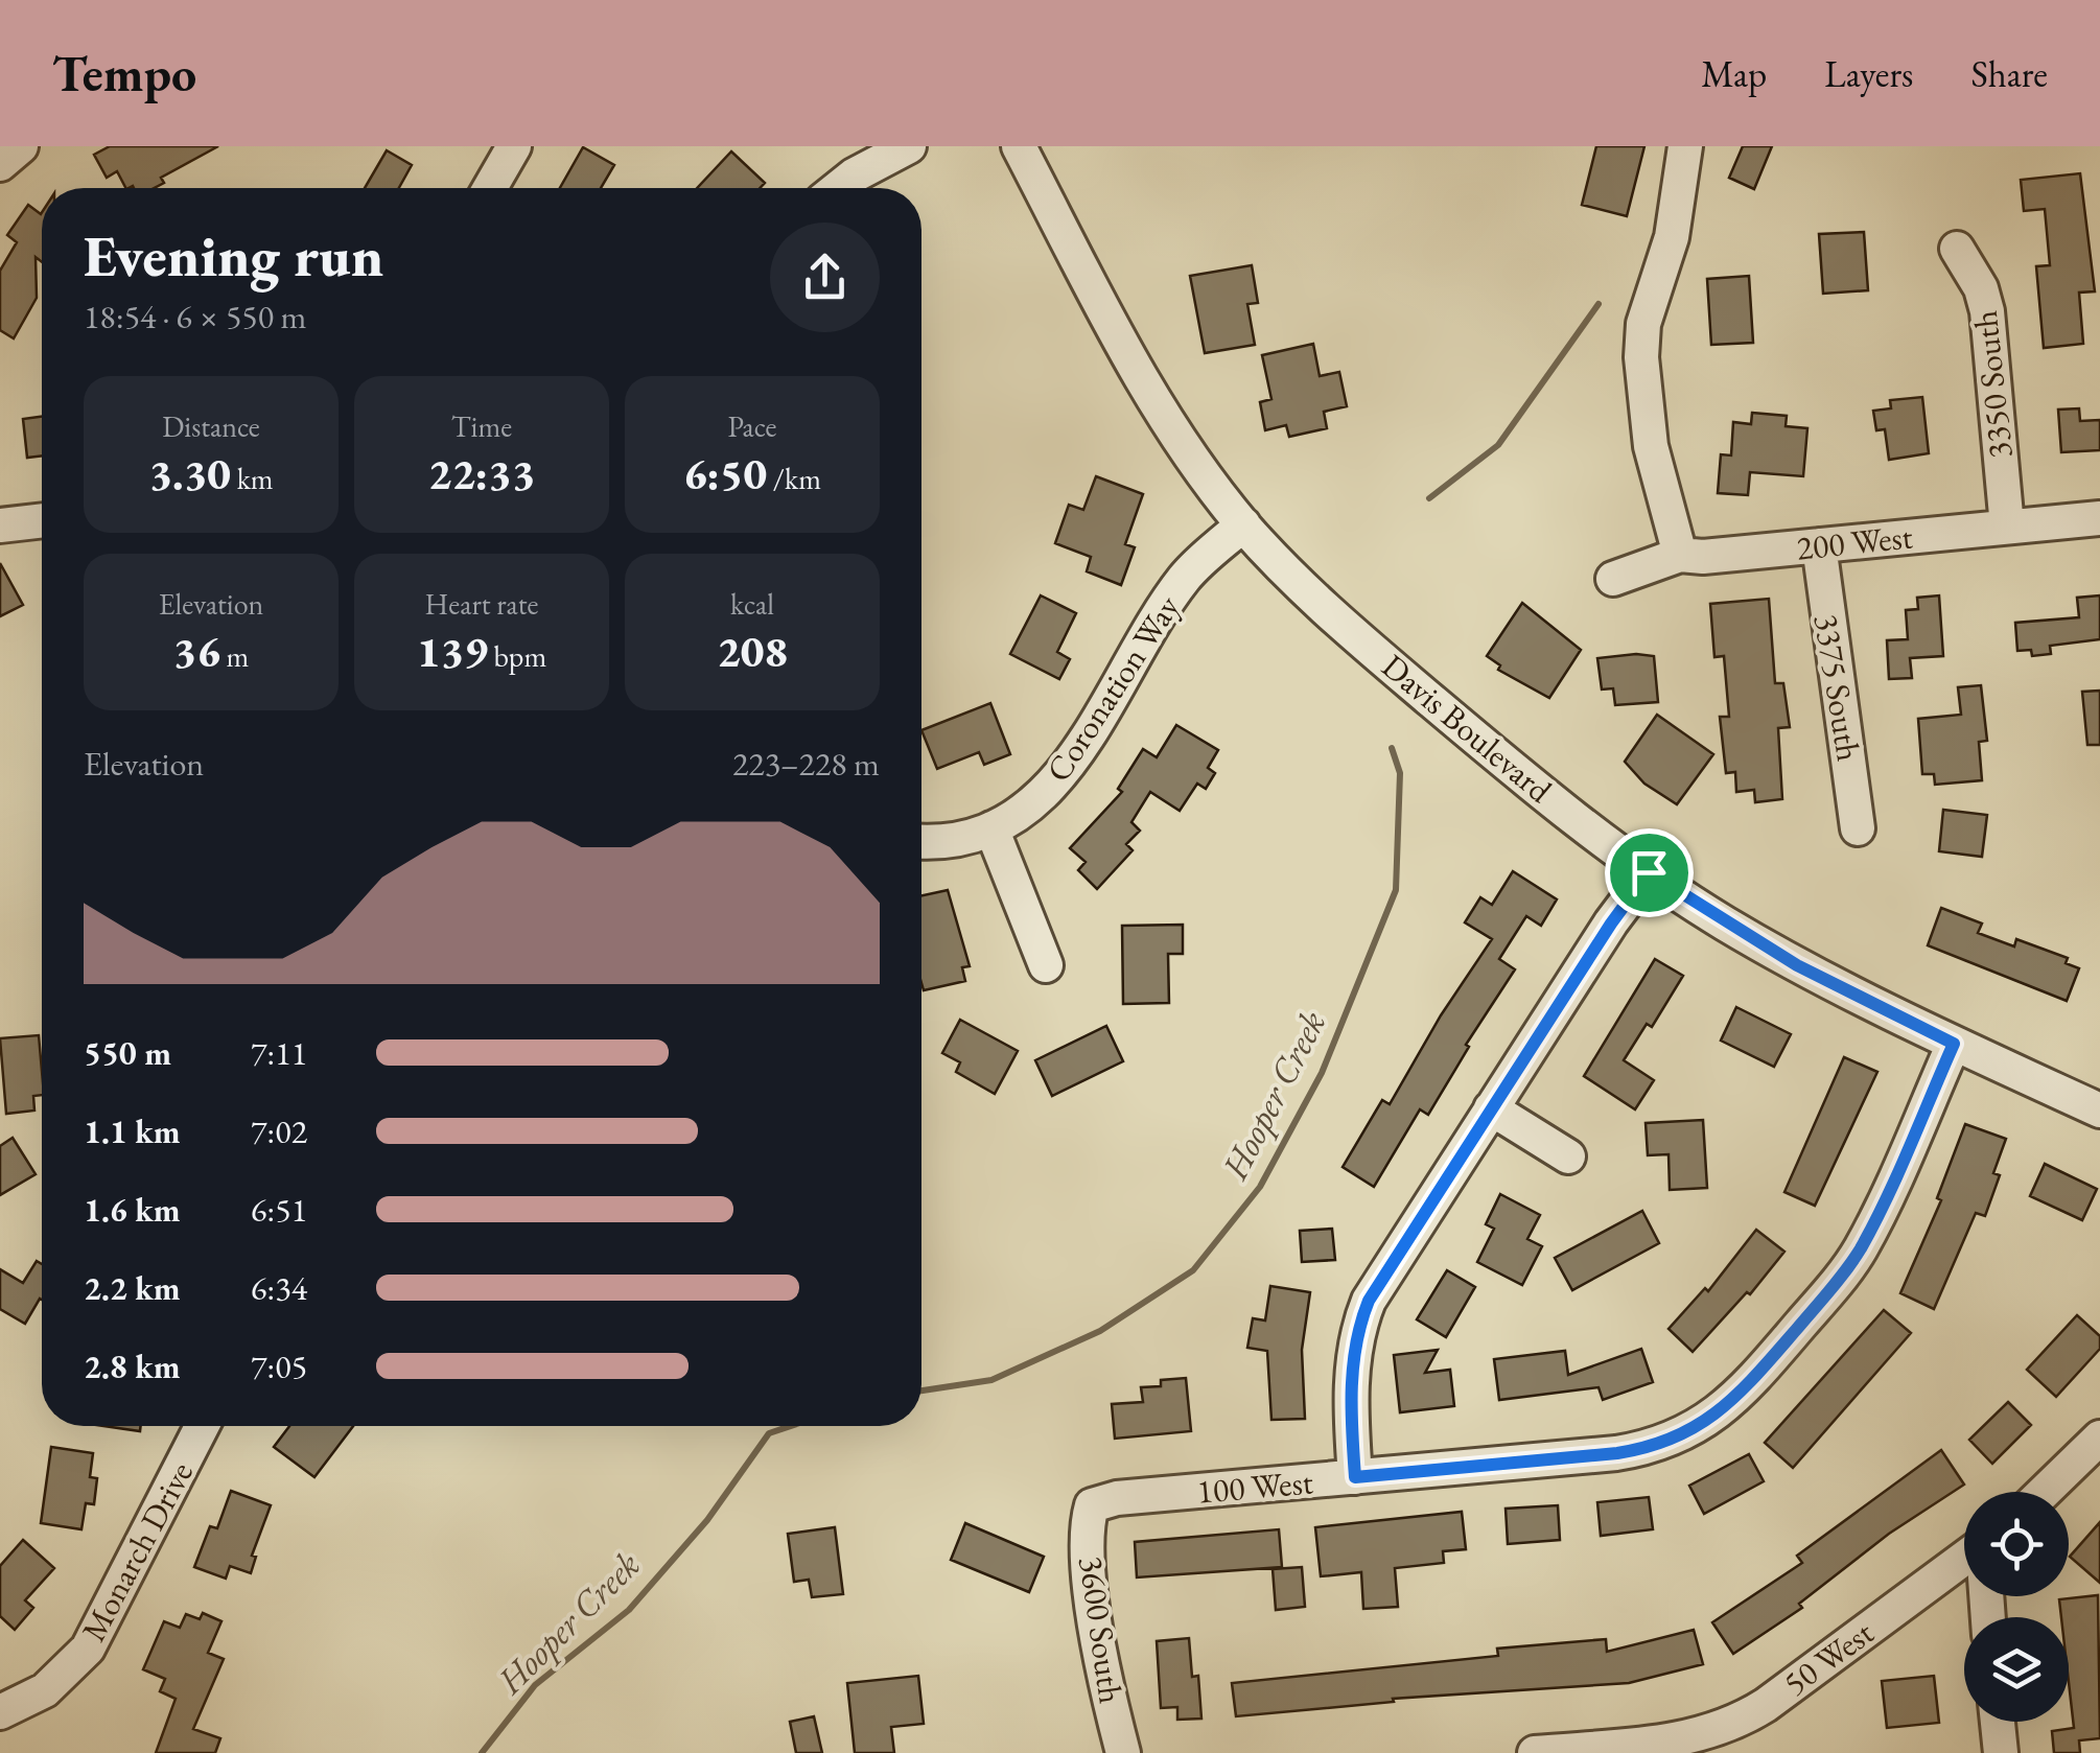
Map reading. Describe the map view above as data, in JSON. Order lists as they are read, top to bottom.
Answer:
{
  "streets": {
    "street": [
      "3350 South",
      "200 West",
      "3375 South",
      "Coronation Way",
      "Davis Boulevard",
      "100 West",
      "Monarch Drive",
      "3600 South",
      "50 West"
    ]
  },
  "crossings": [
    ["3350 South", "200 West"],
    ["200 West", "3375 South"],
    ["Coronation Way", "Davis Boulevard"],
    ["Davis Boulevard", "100 West"],
    ["100 West", "3600 South"]
  ],
  "water": ["Hooper Creek"],
  "page": {
    "header": "Tempo",
    "nav": ["Map", "Layers", "Share"],
    "heading": ["Evening run", "18:54 · 6 × 550 m"],
    "stats": [
      ["Distance", "3.30 km"],
      ["Time", "22:33"],
      ["Pace", "6:50 /km"],
      ["Elevation", "36 m"],
      ["Heart rate", "139 bpm"],
      ["kcal", "208"]
    ],
    "chart": ["Elevation", "223–228 m"],
    "list": [
      {
        "name": "550 m",
        "note": "7:11"
      },
      {
        "name": "1.1 km",
        "note": "7:02"
      },
      {
        "name": "1.6 km",
        "note": "6:51"
      },
      {
        "name": "2.2 km",
        "note": "6:34"
      },
      {
        "name": "2.8 km",
        "note": "7:05"
      }
    ]
  }
}
